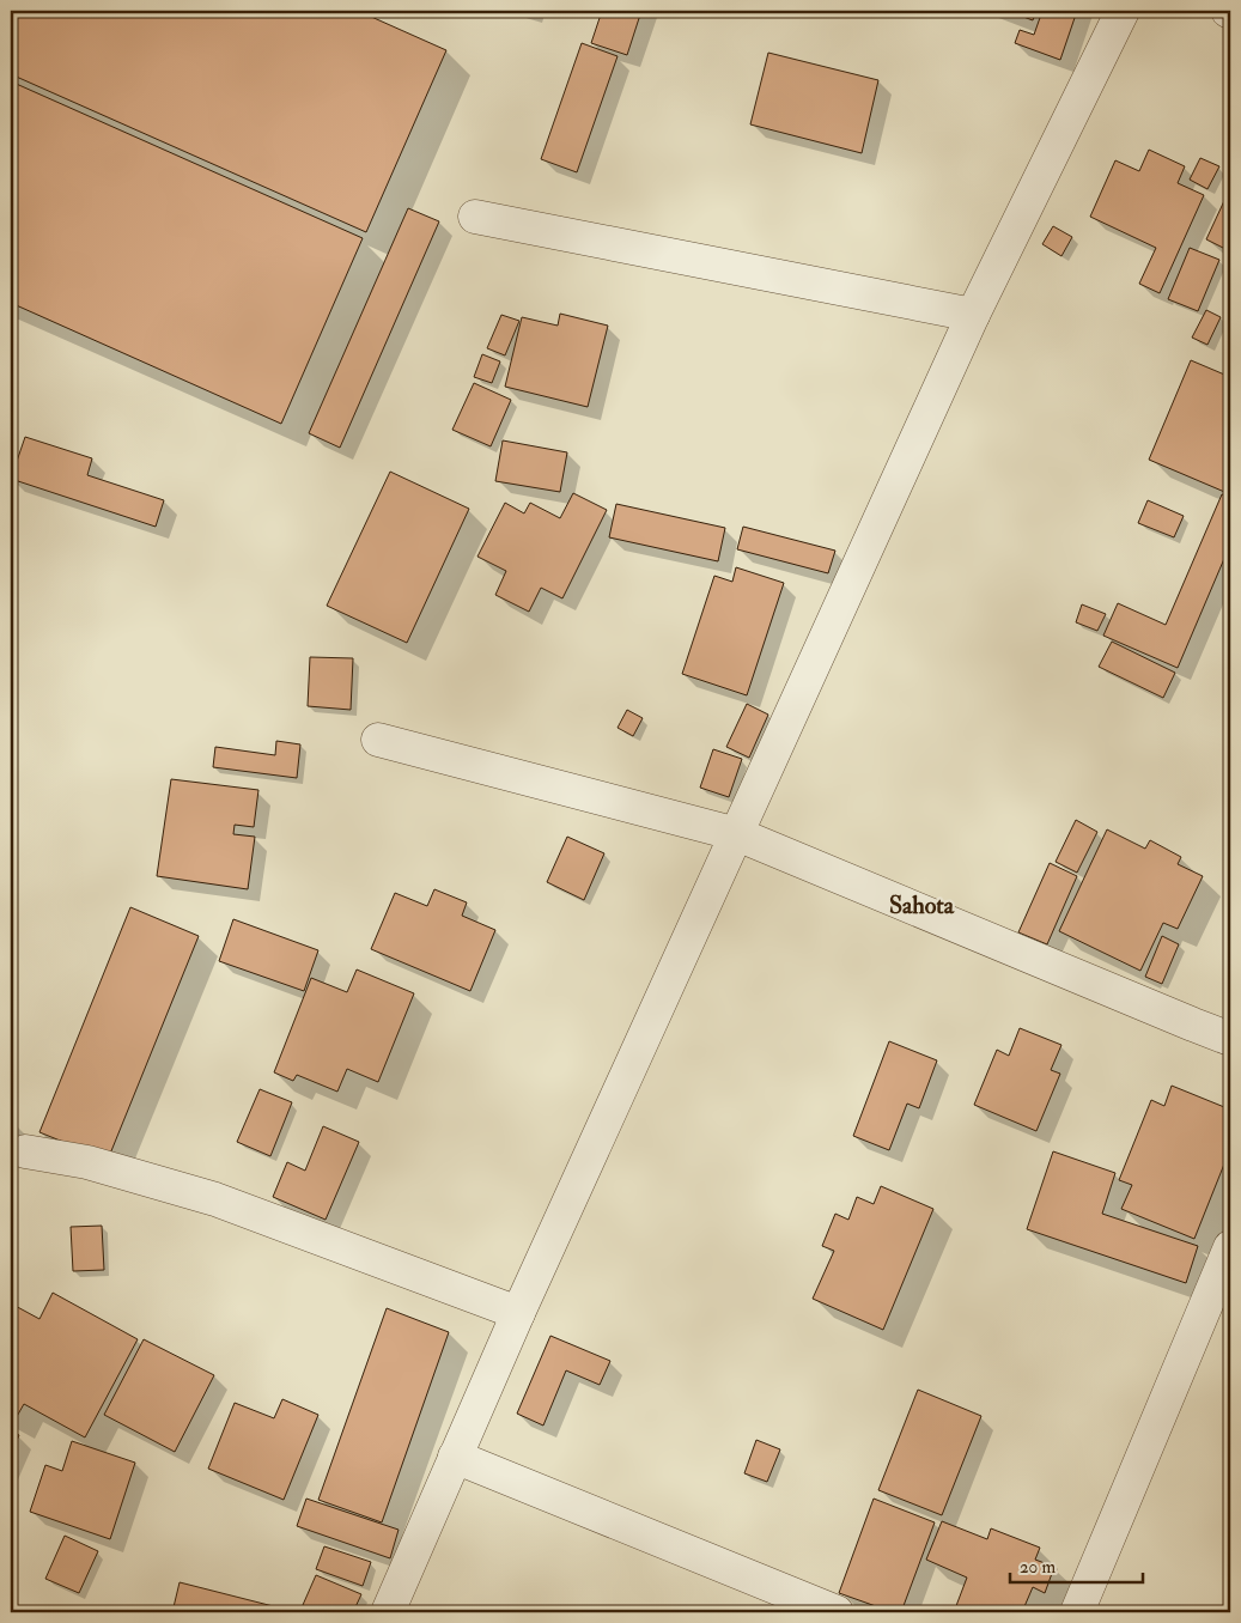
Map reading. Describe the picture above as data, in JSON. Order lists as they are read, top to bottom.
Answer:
{
  "districts": ["Sahota"],
  "scale_bar": "20 m"
}
